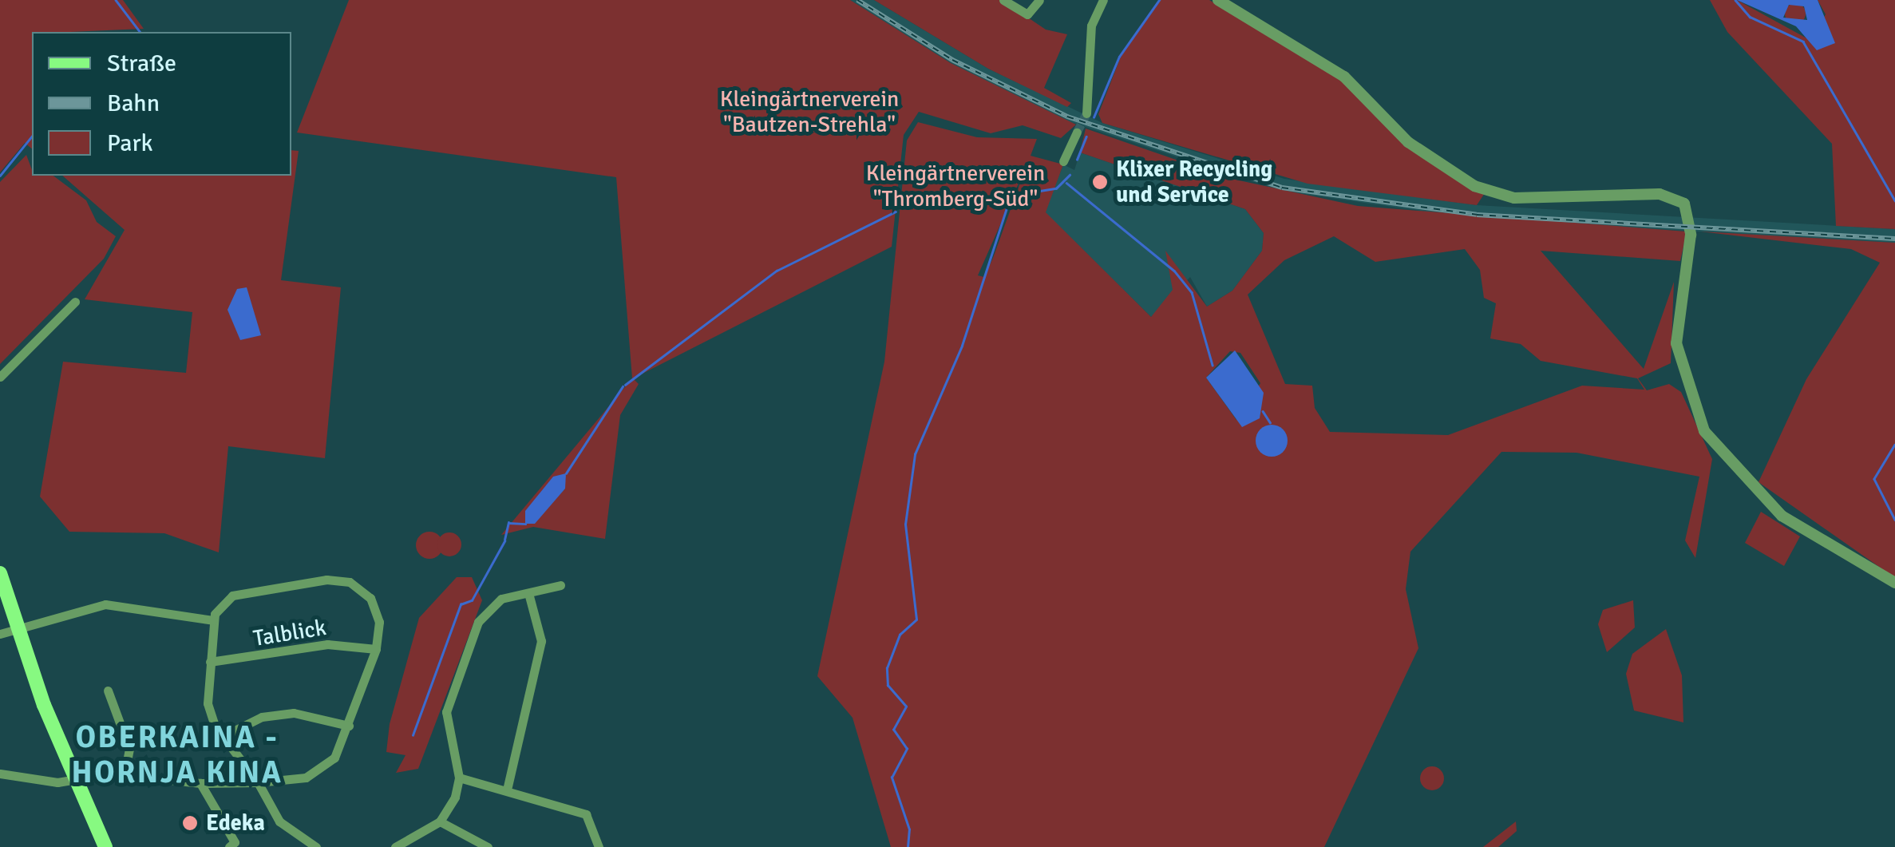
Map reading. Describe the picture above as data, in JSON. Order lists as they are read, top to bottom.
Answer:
{
  "streets": {
    "street": ["Talblick"]
  },
  "districts": ["OBERKAINA - HORNJA KINA"],
  "parks": ["Kleingärtnerverein \"Bautzen-Strehla\"", "Kleingärtnerverein \"Thromberg-Süd\""],
  "places": ["Klixer Recycling und Service", "Edeka"],
  "legend": ["Straße", "Bahn", "Park"]
}
